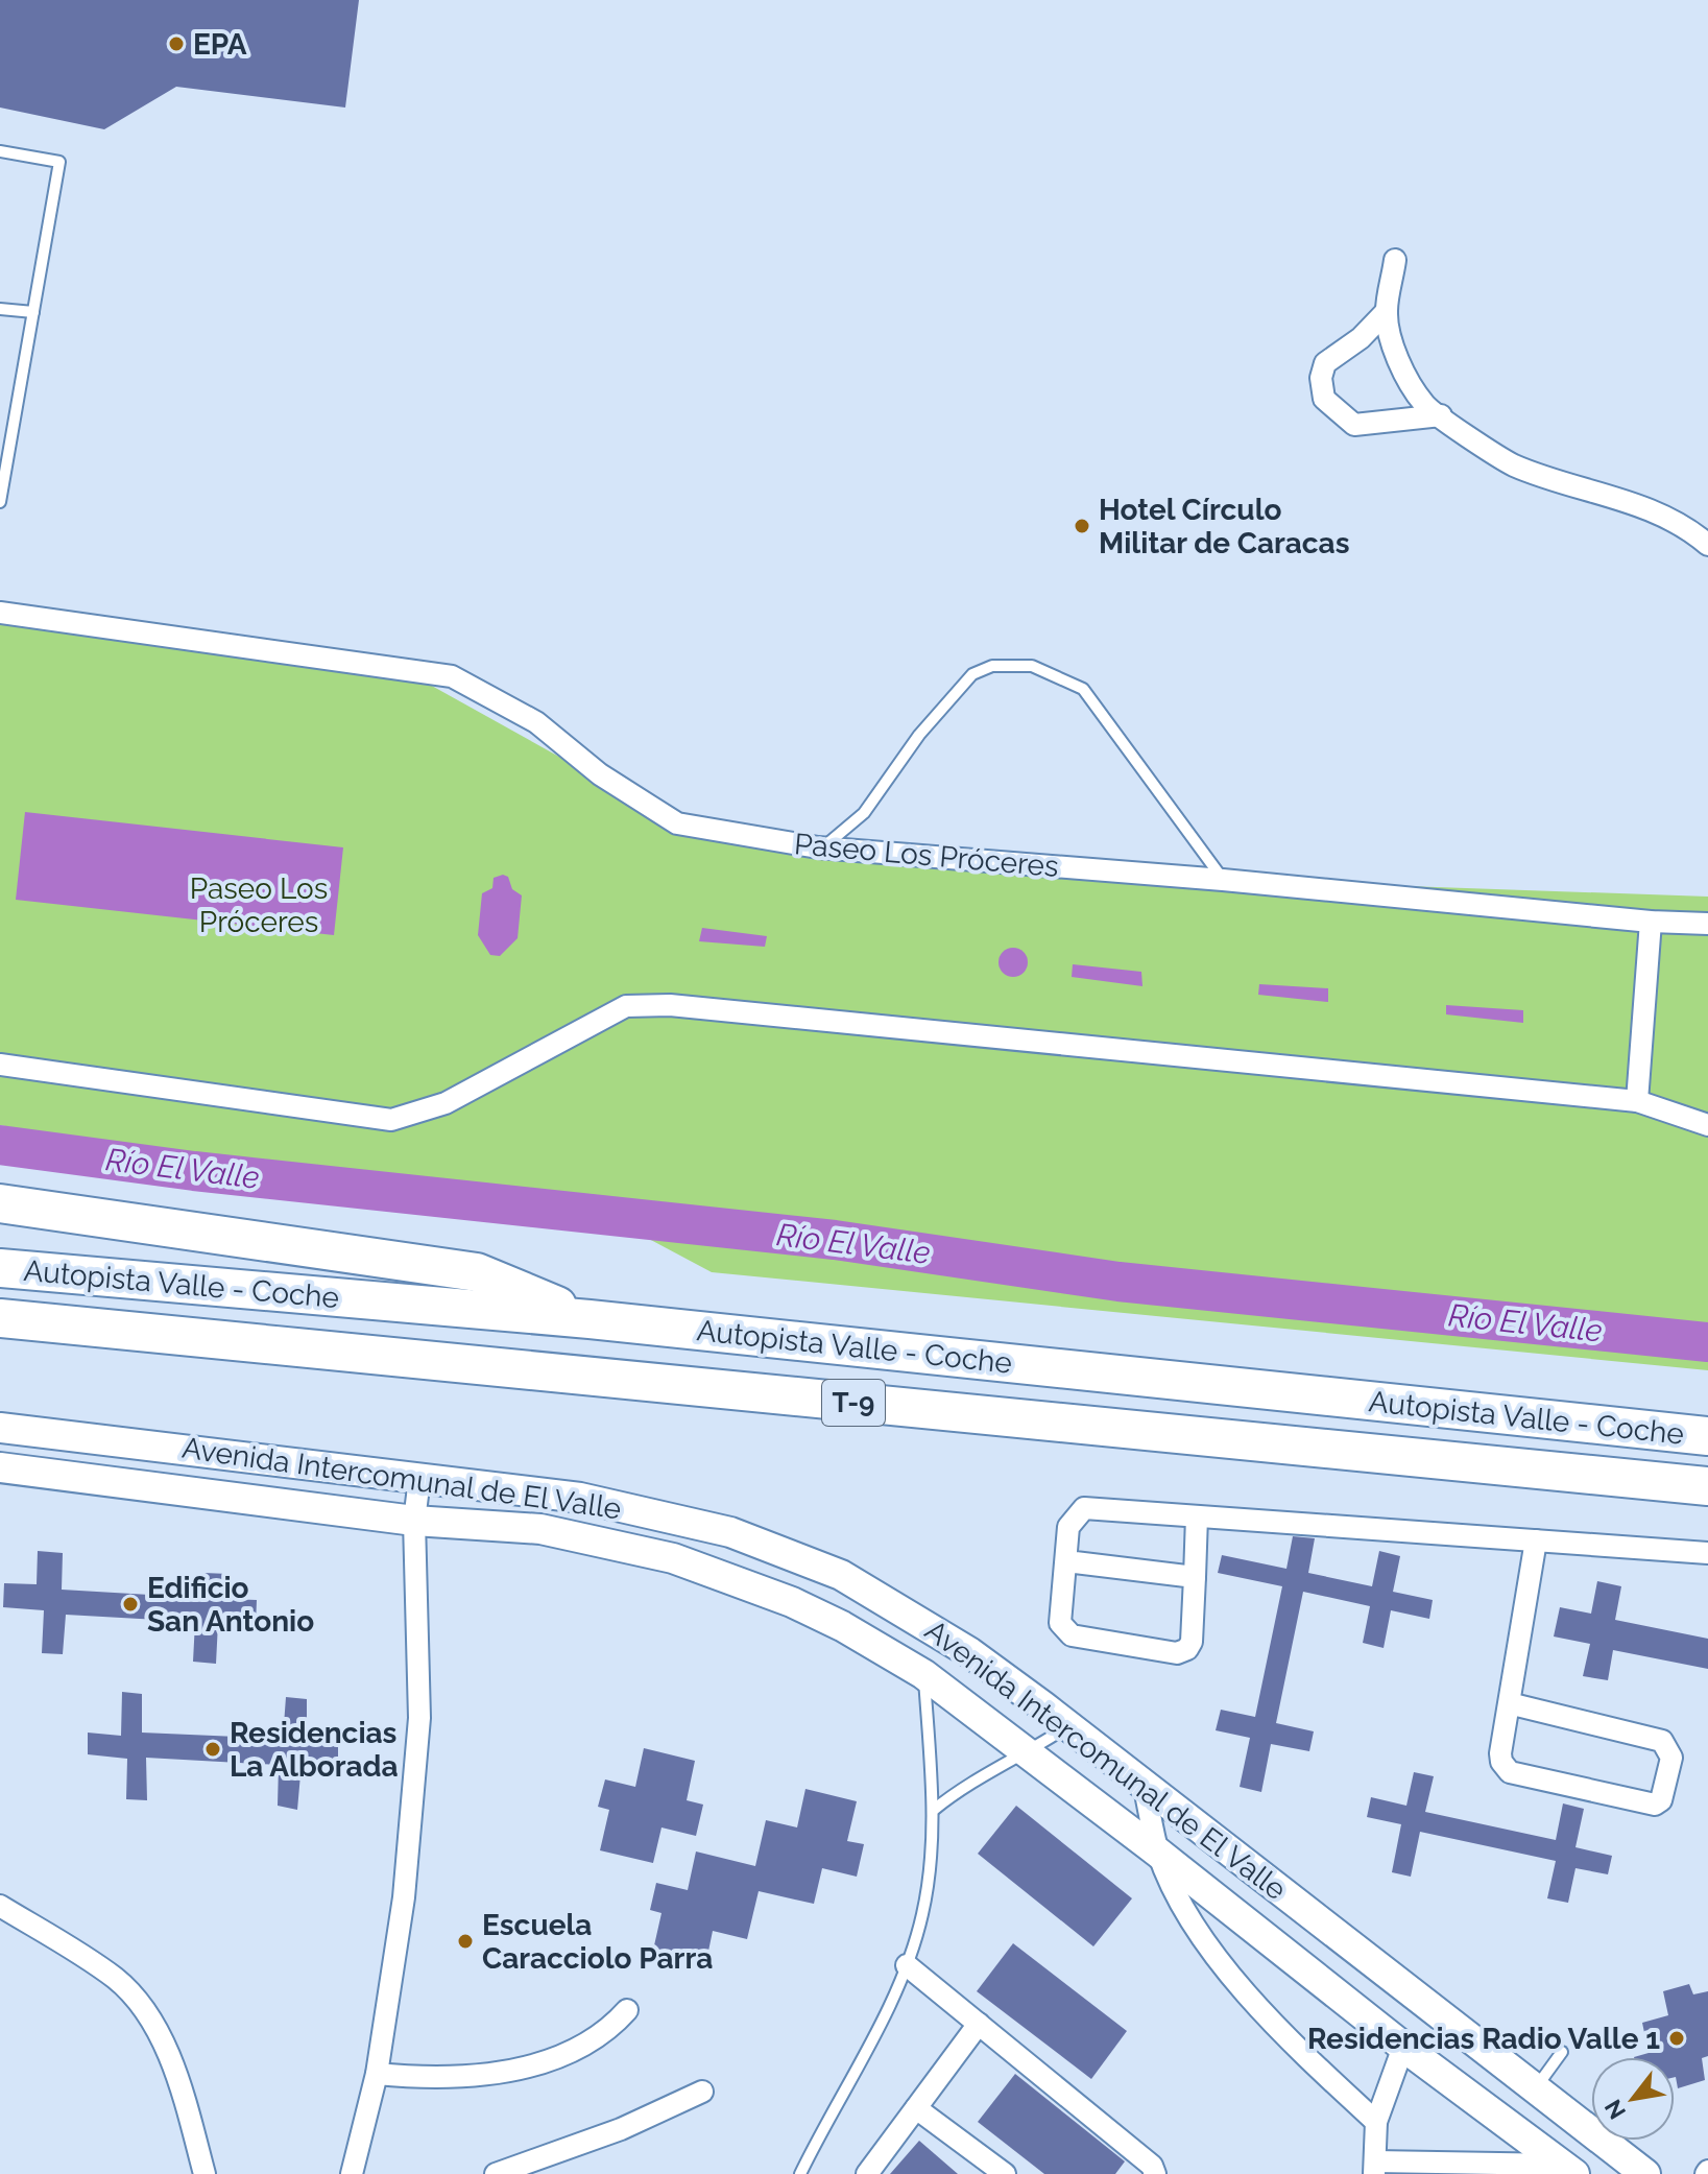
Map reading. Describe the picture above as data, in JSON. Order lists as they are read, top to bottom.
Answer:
{
  "streets": {
    "highway": ["Autopista Valle - Coche", "T-9"],
    "main road": ["Avenida Intercomunal de El Valle"],
    "street": ["Paseo Los Próceres"]
  },
  "water": ["Río El Valle"],
  "parks": ["Paseo Los Próceres"],
  "places": [
    "EPA",
    "Hotel Círculo Militar de Caracas",
    "Edificio San Antonio",
    "Residencias La Alborada",
    "Escuela Caracciolo Parra",
    "Residencias Radio Valle 1"
  ],
  "north": "bottom left"
}
